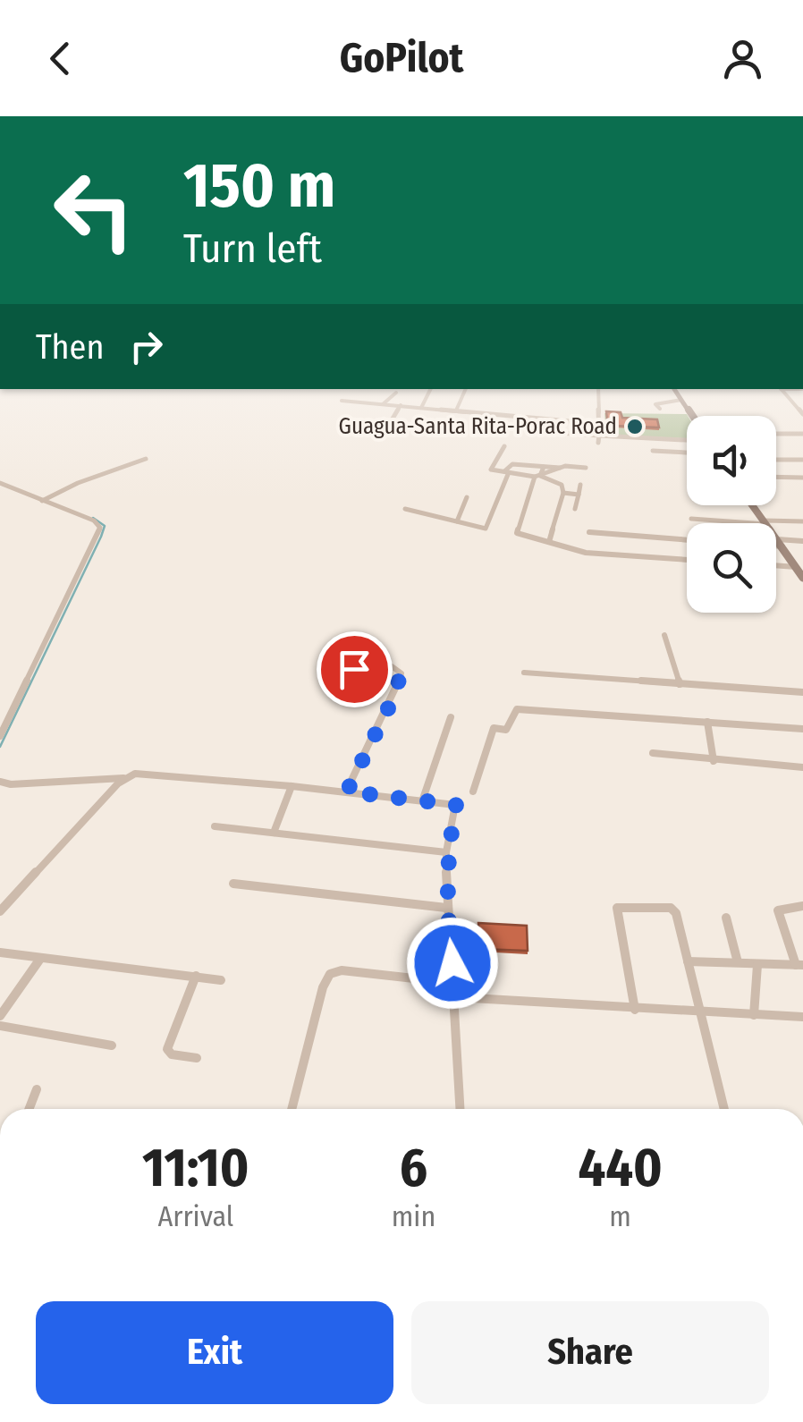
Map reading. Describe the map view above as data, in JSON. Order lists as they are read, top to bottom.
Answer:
{
  "places": ["Guagua-Santa Rita-Porac Road"],
  "page": {
    "header": "GoPilot",
    "turn": ["150 m", "Turn left"],
    "then": "Then",
    "eta": [
      "11:10",
      "Arrival",
      "6",
      "min",
      "440",
      "m"
    ],
    "buttons": ["Exit", "Share"]
  }
}
